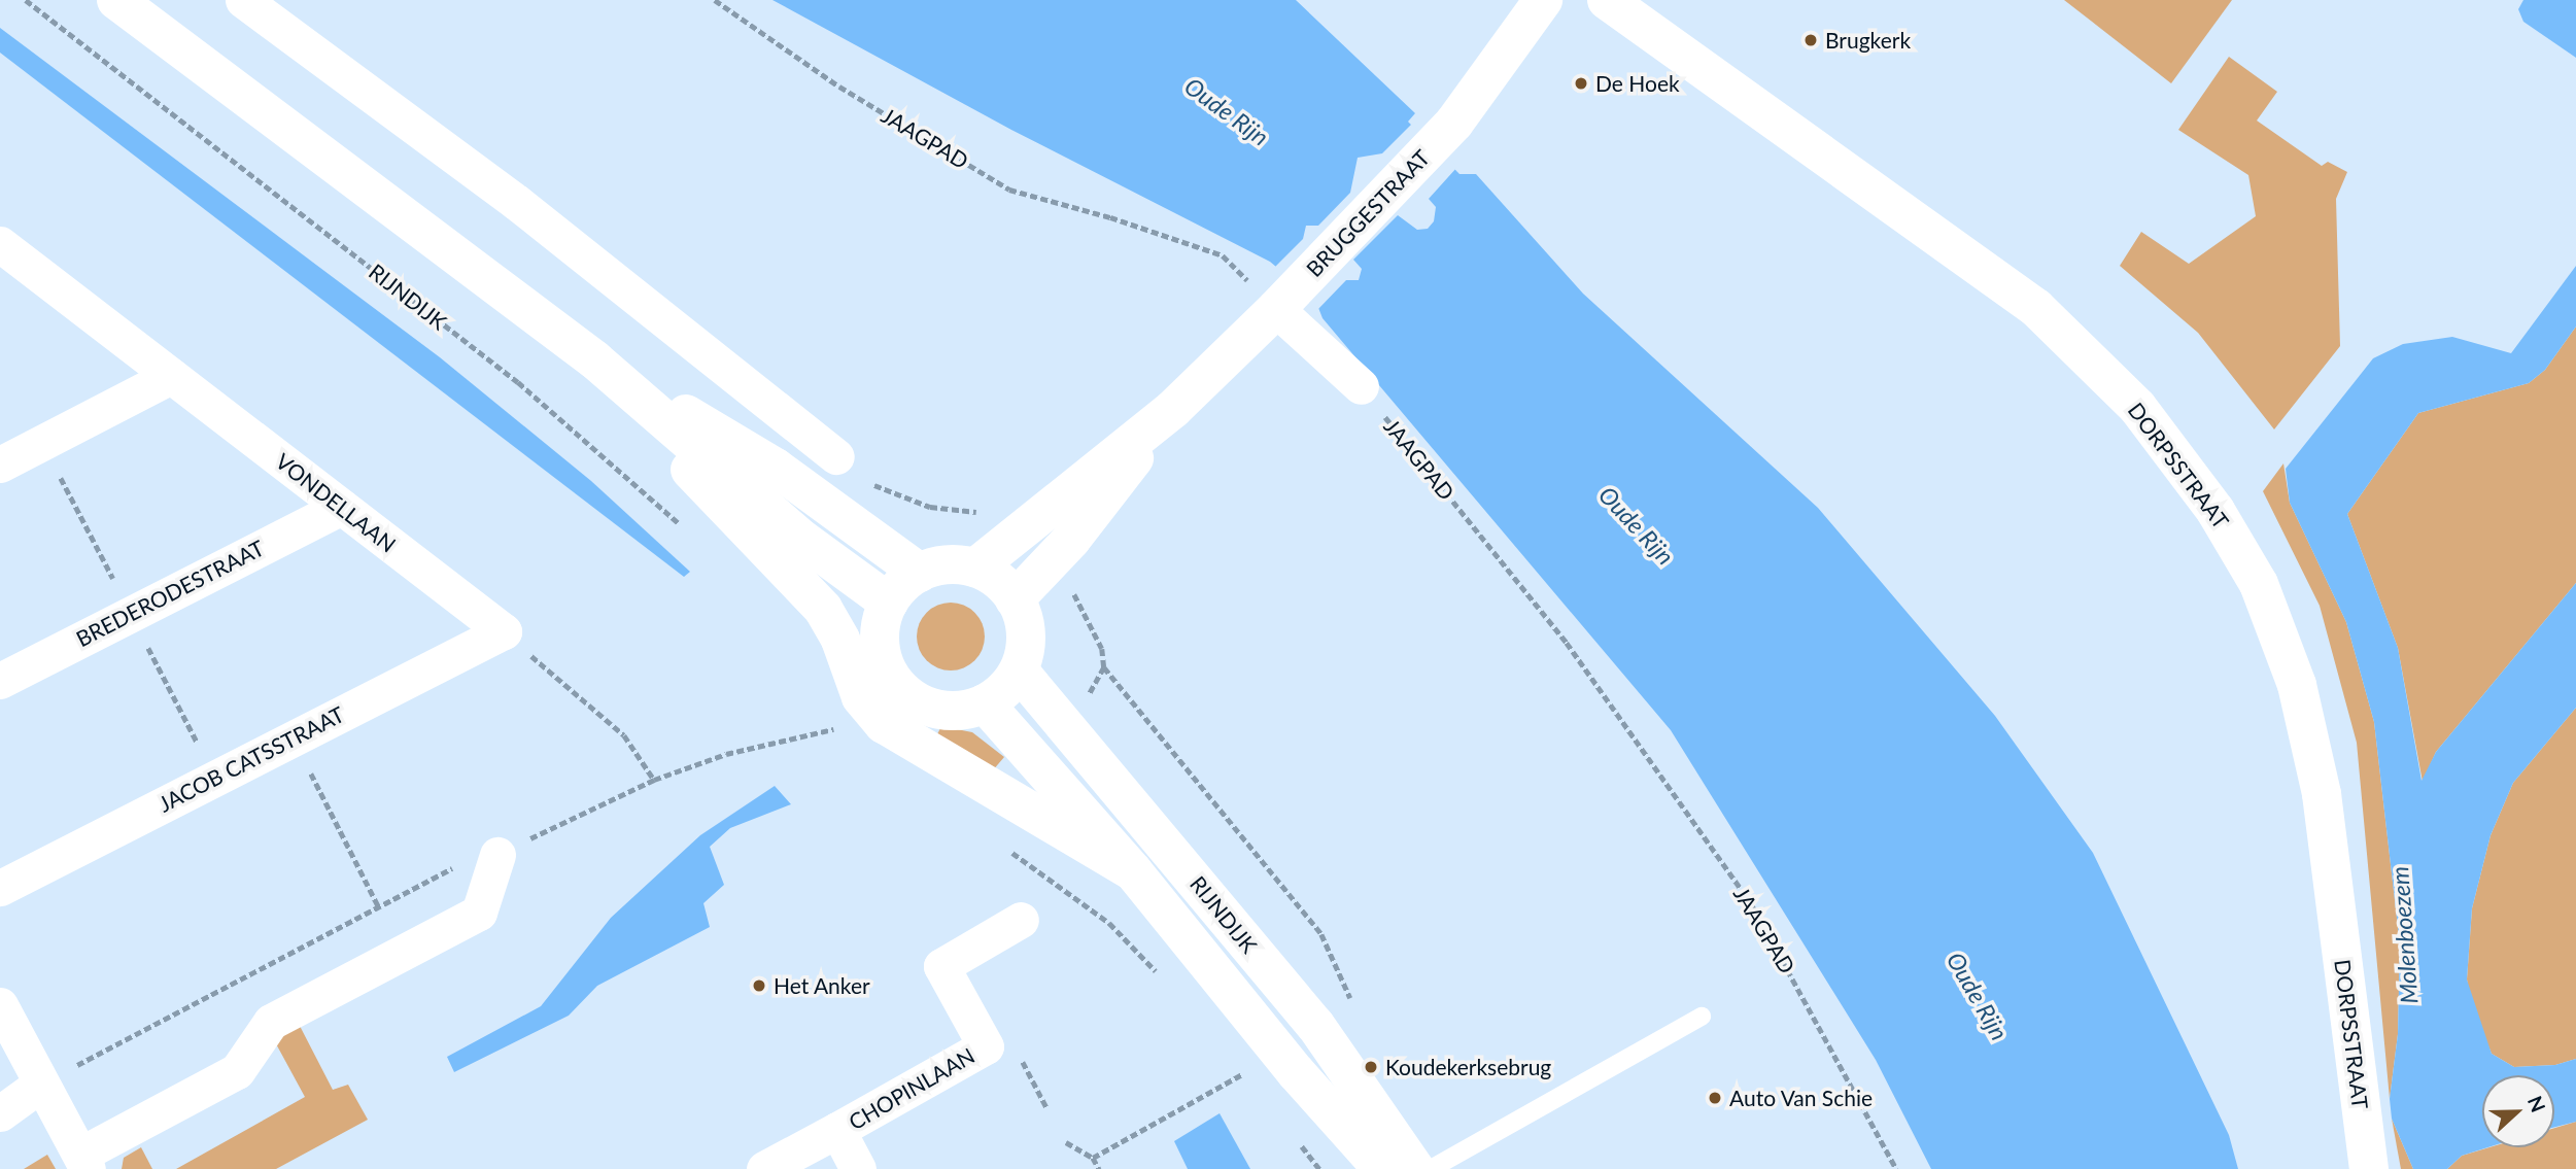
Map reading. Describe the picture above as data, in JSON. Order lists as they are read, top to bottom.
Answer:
{
  "streets": {
    "main road": ["BRUGGESTRAAT", "RIJNDIJK", "DORPSSTRAAT"],
    "street": [
      "VONDELLAAN",
      "BREDERODESTRAAT",
      "JACOB CATSSTRAAT",
      "CHOPINLAAN"
    ],
    "path": ["JAAGPAD"]
  },
  "crossings": [
    ["JAAGPAD", "BRUGGESTRAAT"],
    ["BRUGGESTRAAT", "RIJNDIJK"],
    ["VONDELLAAN", "BREDERODESTRAAT"],
    ["VONDELLAAN", "JACOB CATSSTRAAT"]
  ],
  "water": ["Oude Rijn", "Molenboezem"],
  "places": [
    "Brugkerk",
    "De Hoek",
    "Het Anker",
    "Koudekerksebrug",
    "Auto Van Schie"
  ],
  "north": "right"
}
